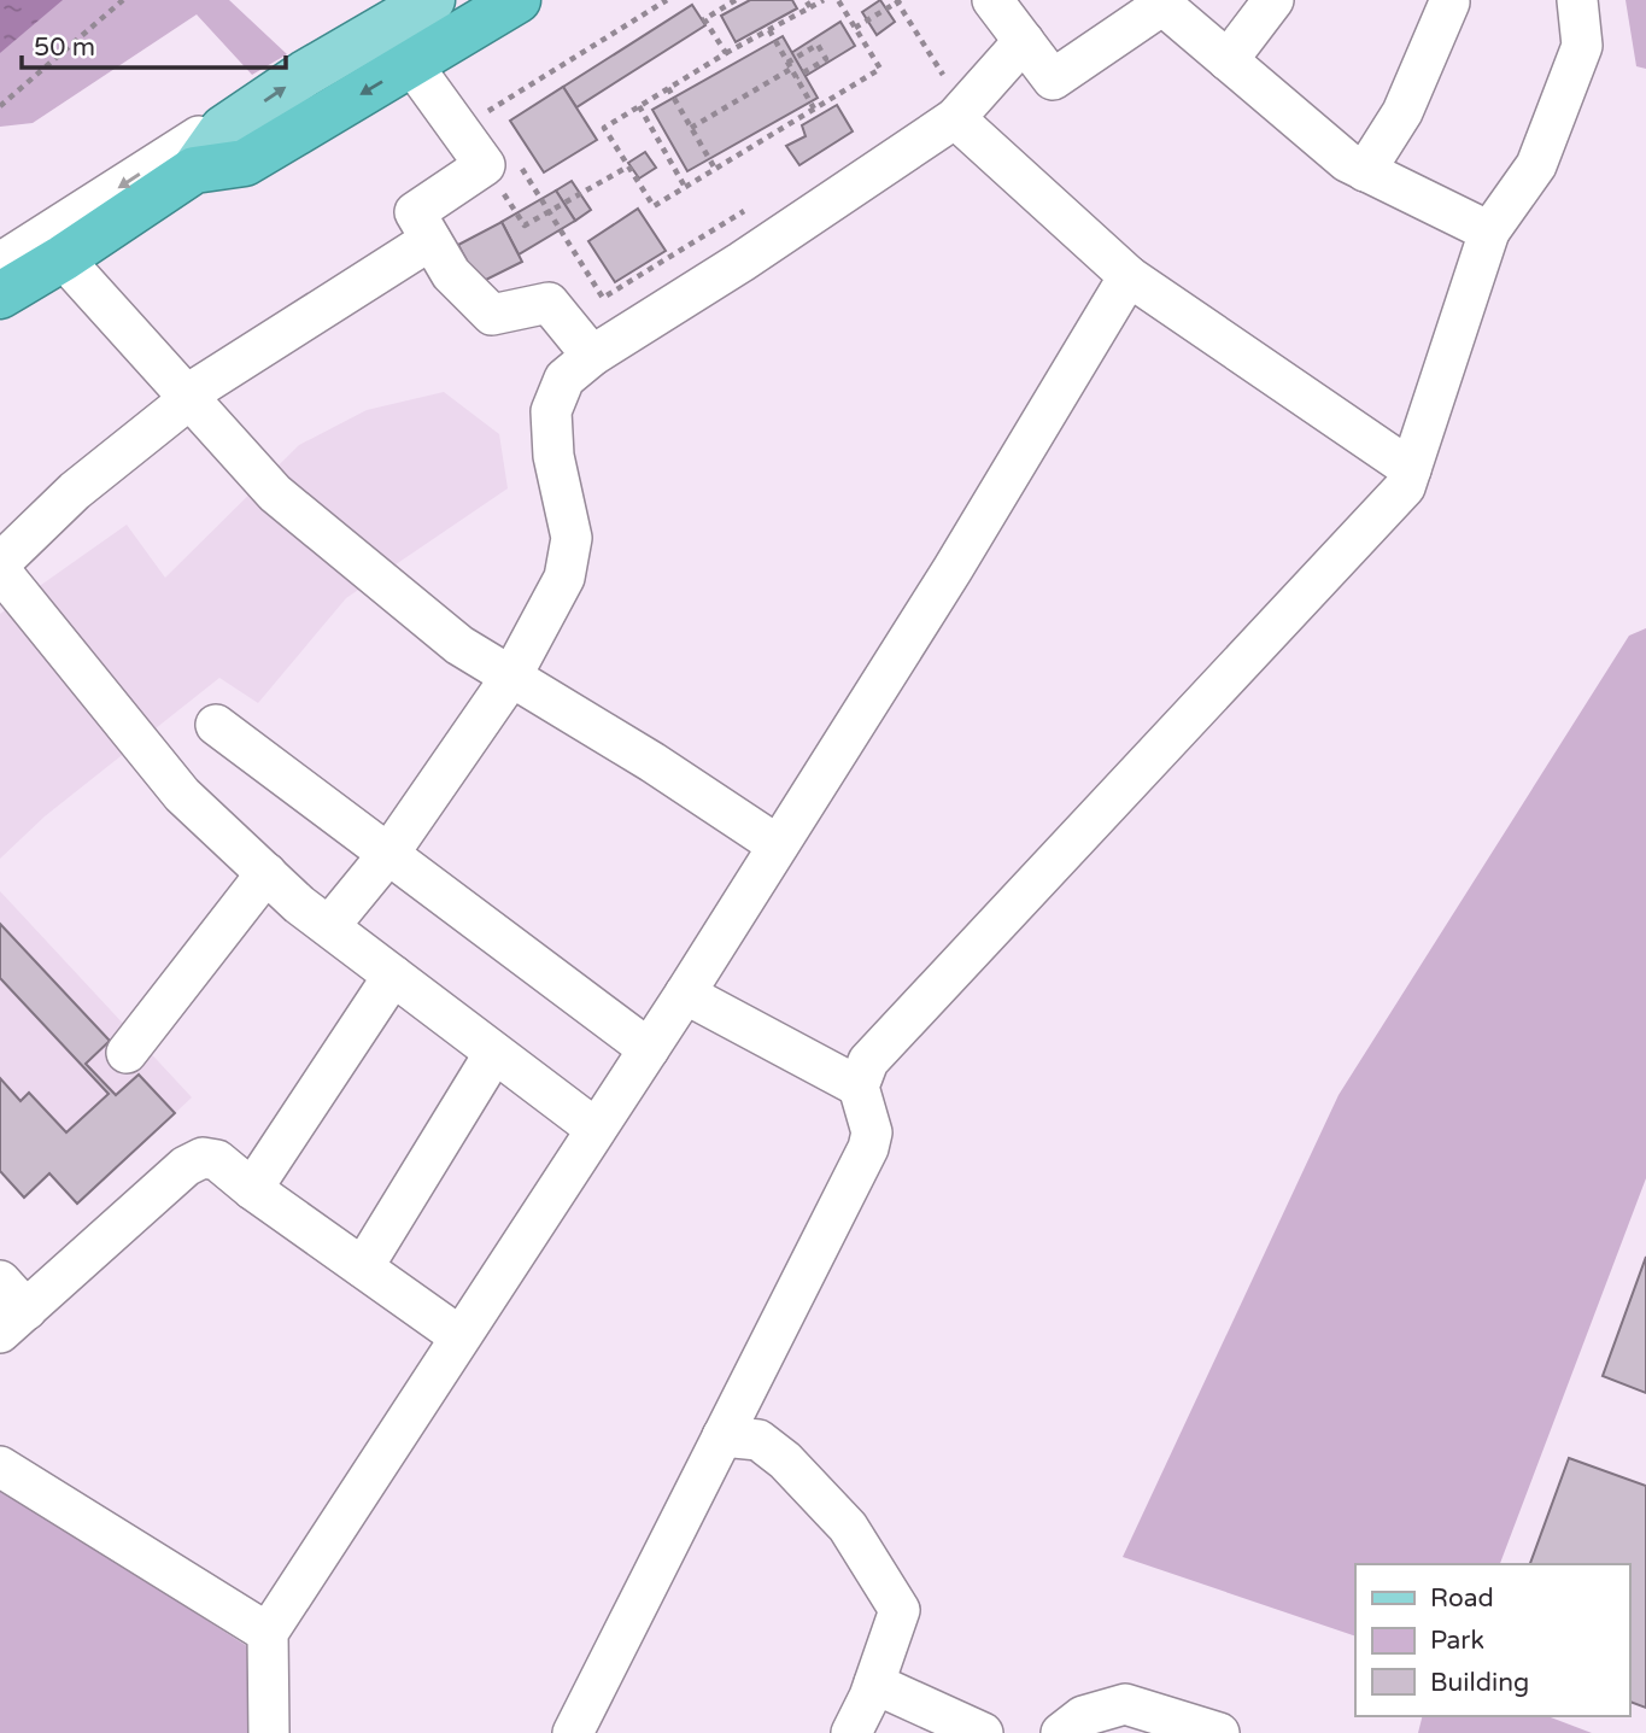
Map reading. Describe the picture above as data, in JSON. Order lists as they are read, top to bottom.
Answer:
{
  "legend": ["Road", "Park", "Building"],
  "scale_bar": "50 m"
}
